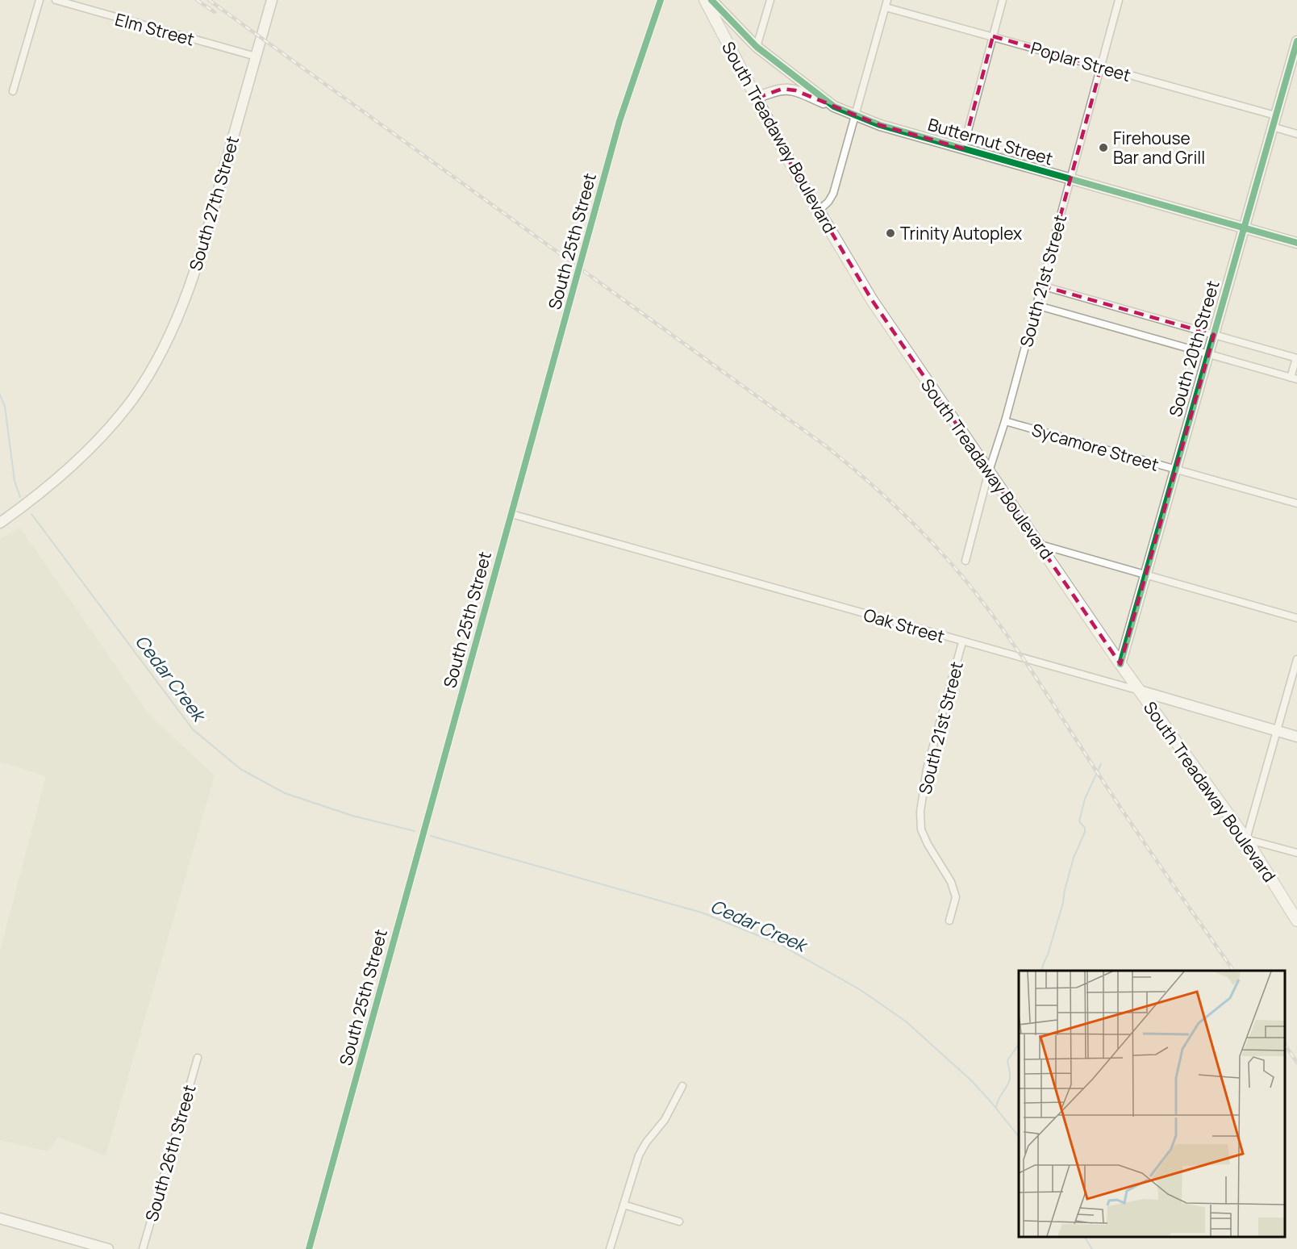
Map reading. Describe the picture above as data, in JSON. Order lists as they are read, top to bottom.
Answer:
{
  "streets": {
    "main road": ["South Treadaway Boulevard"],
    "street": [
      "Elm Street",
      "Poplar Street",
      "Butternut Street",
      "South 27th Street",
      "South 25th Street",
      "South 21st Street",
      "South 20th Street",
      "Sycamore Street",
      "Oak Street",
      "South 26th Street"
    ]
  },
  "crossings": [
    ["Elm Street", "South 27th Street"],
    ["Poplar Street", "South 21st Street"],
    ["Poplar Street", "South 20th Street"],
    ["South Treadaway Boulevard", "South 21st Street"],
    ["South Treadaway Boulevard", "South 20th Street"],
    ["South Treadaway Boulevard", "Oak Street"],
    ["Butternut Street", "South 21st Street"],
    ["Butternut Street", "South 20th Street"],
    ["South 25th Street", "Oak Street"],
    ["South 21st Street", "Sycamore Street"],
    ["South 21st Street", "Oak Street"],
    ["South 20th Street", "Sycamore Street"]
  ],
  "water": ["Cedar Creek"],
  "places": ["Firehouse Bar and Grill", "Trinity Autoplex"]
}
